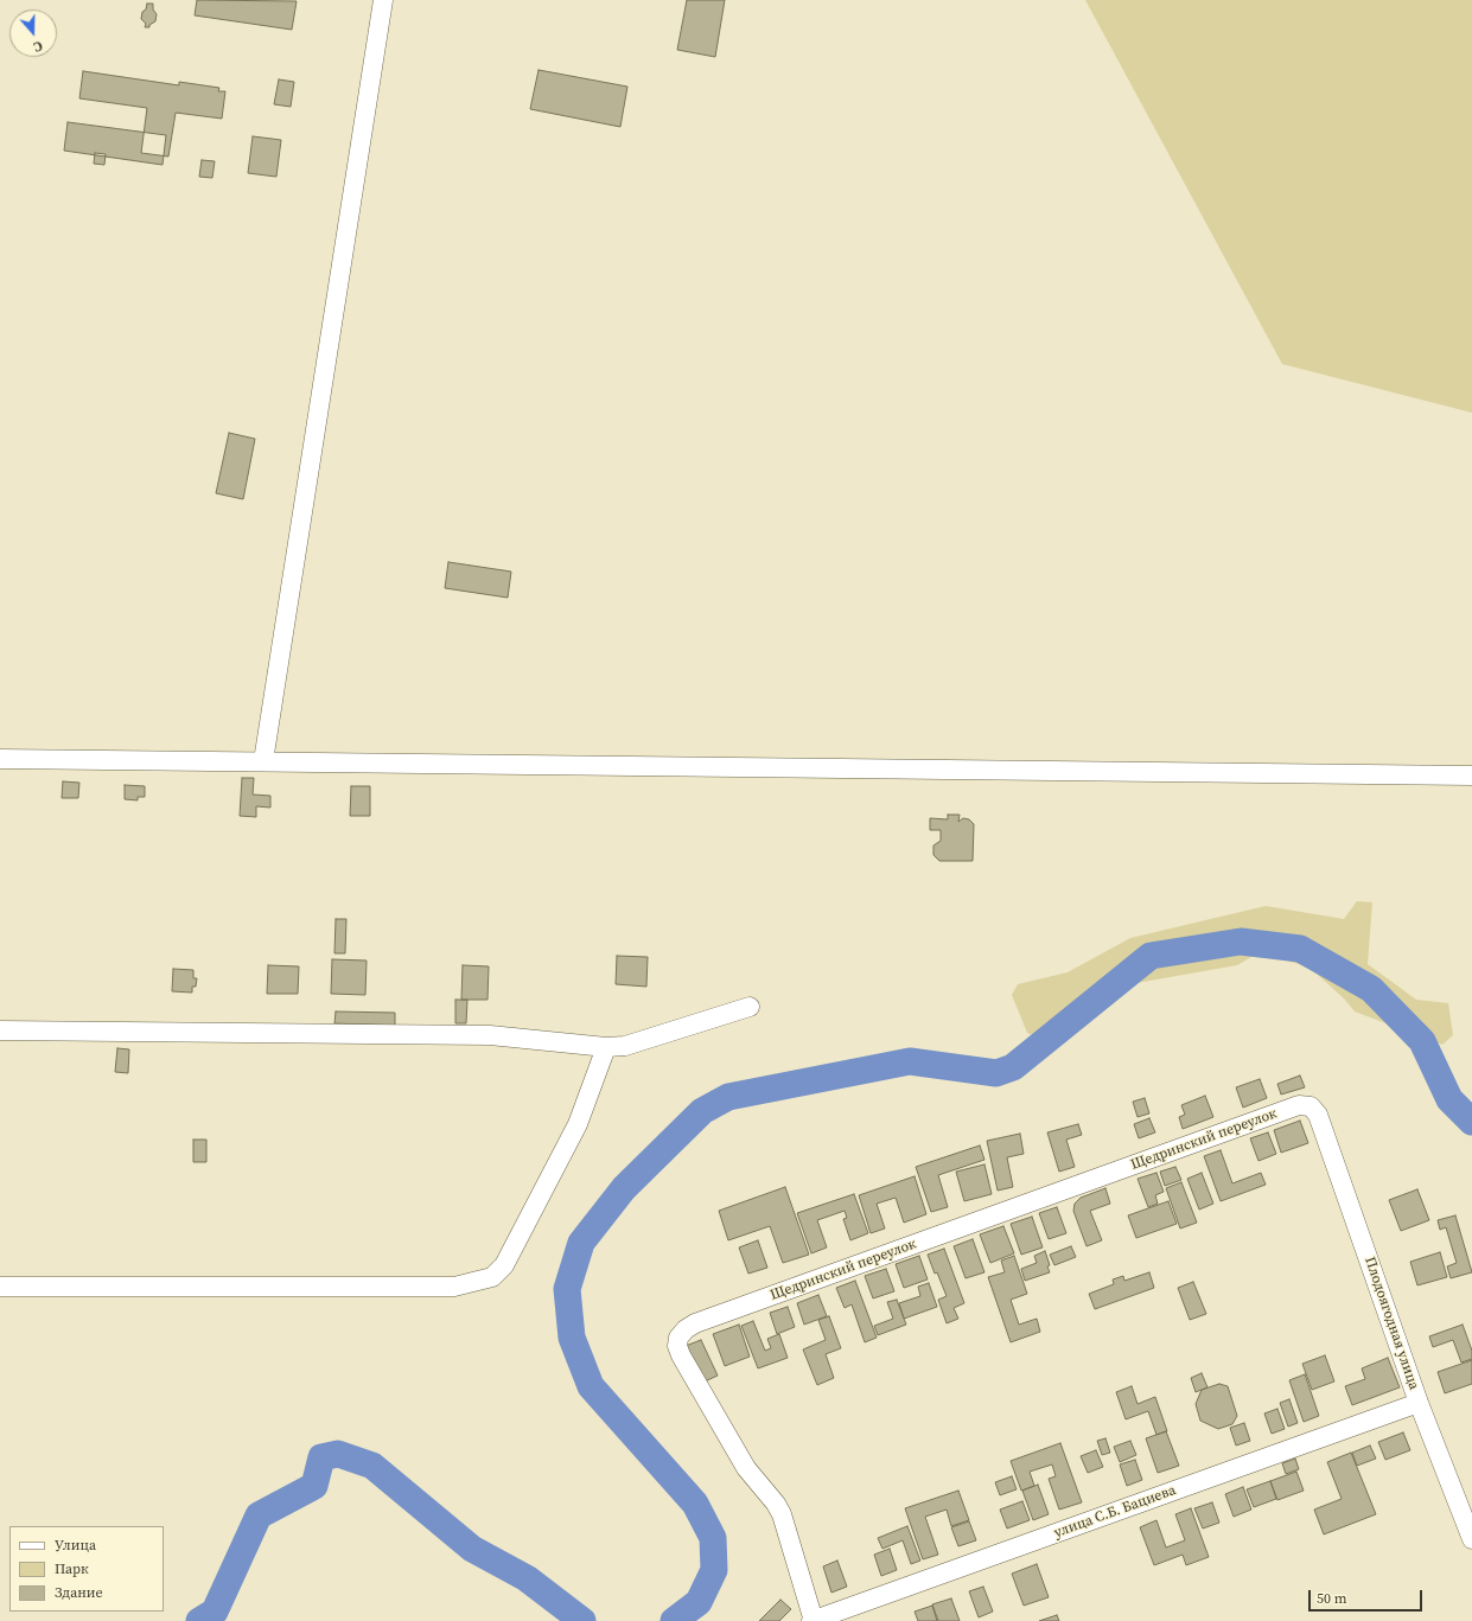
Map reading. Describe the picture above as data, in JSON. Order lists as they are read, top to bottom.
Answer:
{
  "streets": {
    "street": ["Щедринский переулок", "Плодоягодная улица", "улица С.Б. Бациева"]
  },
  "crossings": [
    ["Щедринский переулок", "Плодоягодная улица"],
    ["Щедринский переулок", "улица С.Б. Бациева"],
    ["Плодоягодная улица", "улица С.Б. Бациева"]
  ],
  "legend": ["Улица", "Парк", "Здание"],
  "scale_bar": "50 m",
  "north": "bottom"
}
